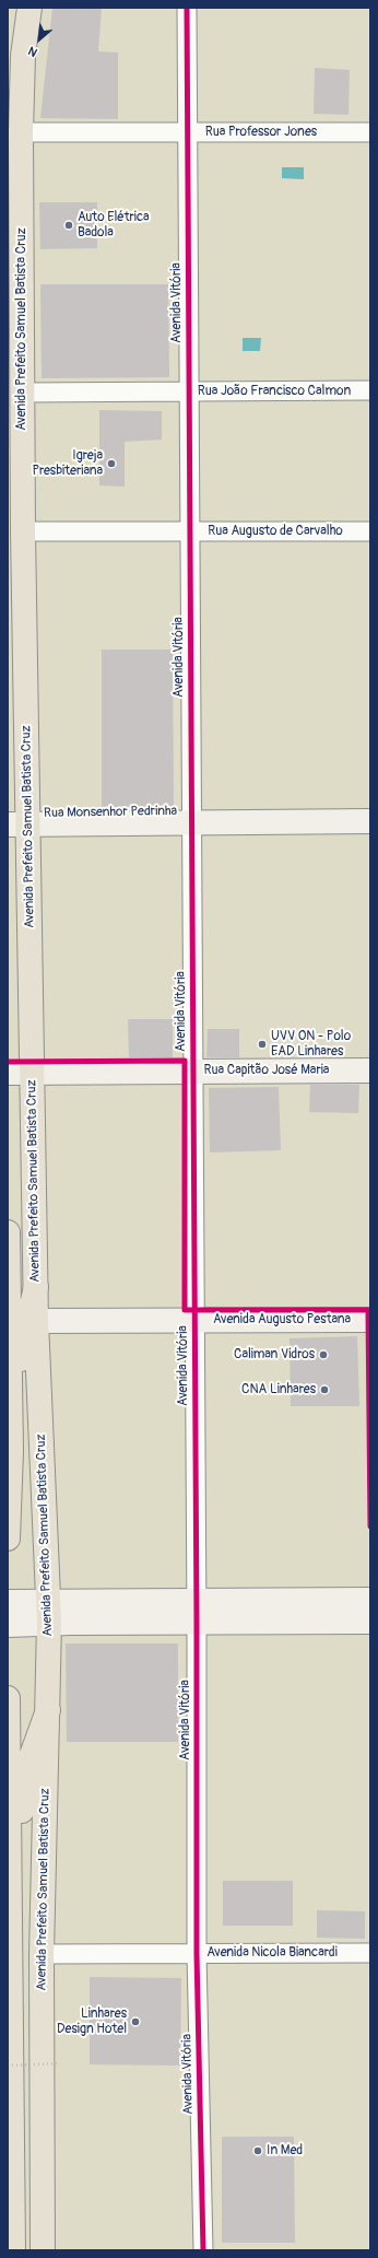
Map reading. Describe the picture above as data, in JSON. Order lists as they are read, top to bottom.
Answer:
{
  "streets": {
    "main road": ["Avenida Prefeito Samuel Batista Cruz"],
    "street": [
      "Rua Professor Jones",
      "Avenida Vitória",
      "Rua João Francisco Calmon",
      "Rua Augusto de Carvalho",
      "Rua Monsenhor Pedrinha",
      "Rua Capitão José Maria",
      "Avenida Augusto Pestana",
      "Avenida Nicola Biancardi"
    ]
  },
  "crossings": [
    ["Rua Professor Jones", "Avenida Vitória"],
    ["Rua Professor Jones", "Avenida Prefeito Samuel Batista Cruz"],
    ["Avenida Vitória", "Rua João Francisco Calmon"],
    ["Avenida Vitória", "Rua Augusto de Carvalho"],
    ["Avenida Vitória", "Rua Monsenhor Pedrinha"],
    ["Avenida Vitória", "Rua Capitão José Maria"],
    ["Avenida Vitória", "Avenida Augusto Pestana"],
    ["Avenida Vitória", "Avenida Nicola Biancardi"],
    ["Avenida Prefeito Samuel Batista Cruz", "Rua João Francisco Calmon"],
    ["Avenida Prefeito Samuel Batista Cruz", "Rua Augusto de Carvalho"],
    ["Avenida Prefeito Samuel Batista Cruz", "Rua Monsenhor Pedrinha"],
    ["Avenida Prefeito Samuel Batista Cruz", "Rua Capitão José Maria"],
    ["Avenida Prefeito Samuel Batista Cruz", "Avenida Augusto Pestana"],
    ["Avenida Prefeito Samuel Batista Cruz", "Avenida Nicola Biancardi"]
  ],
  "places": [
    "Auto Elétrica Badola",
    "Igreja Presbiteriana",
    "UVV ON - Polo EAD Linhares",
    "Caliman Vidros",
    "CNA Linhares",
    "Linhares Design Hotel",
    "In Med"
  ],
  "north": "bottom left"
}
